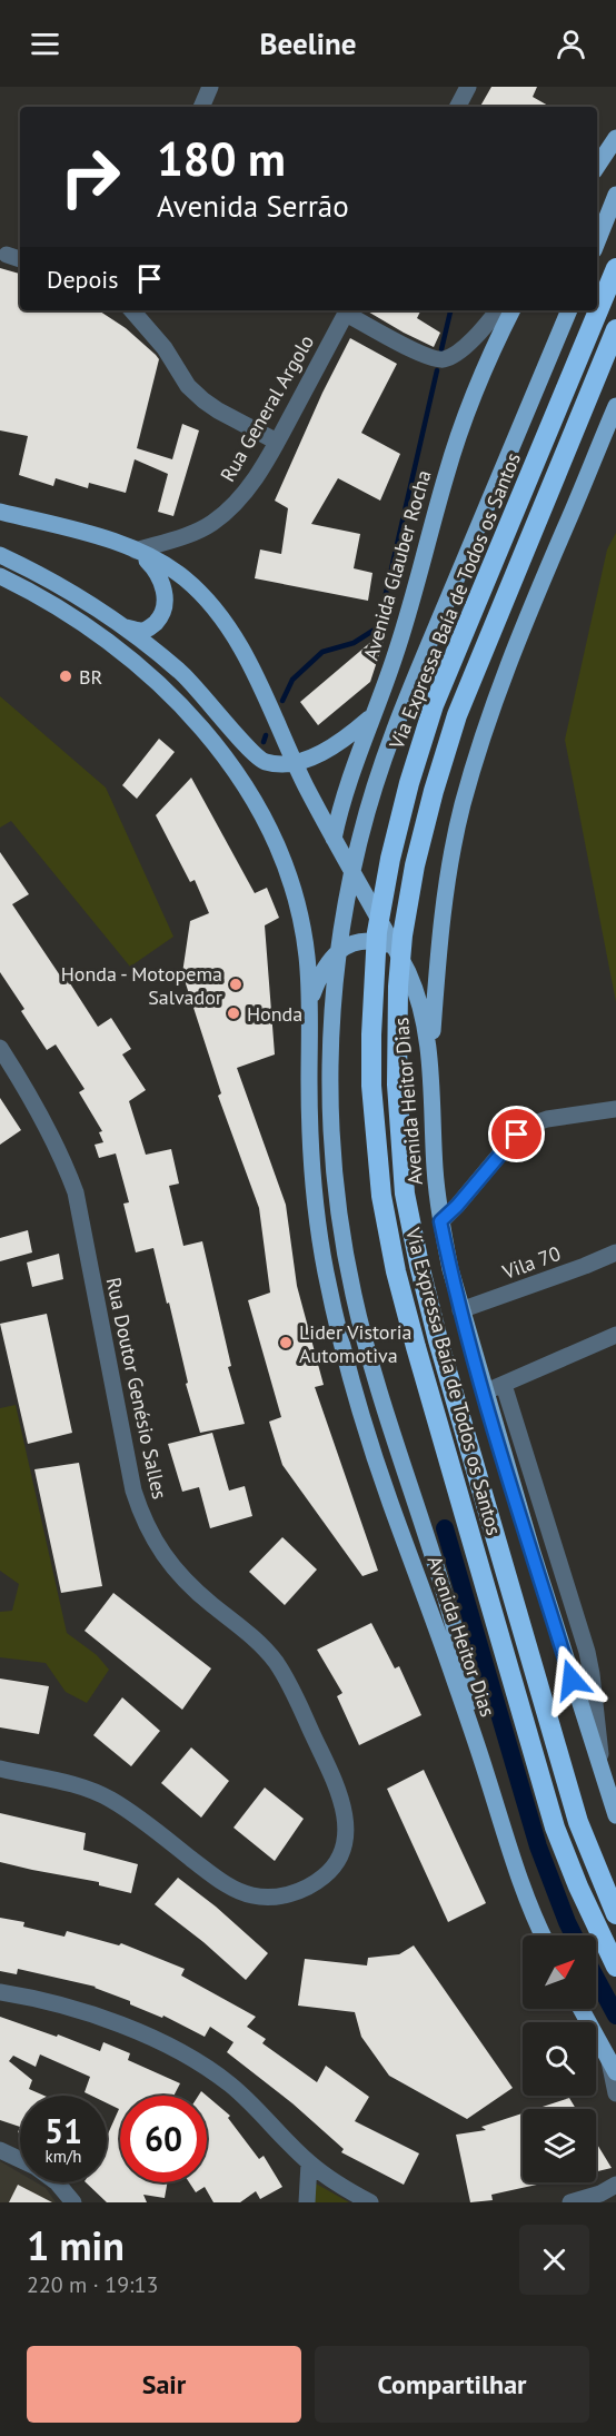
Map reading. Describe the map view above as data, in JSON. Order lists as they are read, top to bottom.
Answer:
{
  "streets": {
    "highway": ["Via Expressa Baía de Todos os Santos"],
    "main road": ["Avenida Glauber Rocha", "Avenida Heitor Dias"],
    "street": ["Rua General Argolo", "Vila 70", "Rua Doutor Genésio Salles"]
  },
  "crossings": [
    ["Rua General Argolo", "Avenida Heitor Dias"],
    ["Avenida Glauber Rocha", "Avenida Heitor Dias"],
    ["Via Expressa Baía de Todos os Santos", "Avenida Heitor Dias"],
    ["Avenida Heitor Dias", "Vila 70"]
  ],
  "places": [
    "BR",
    "Honda - Motopema Salvador",
    "Honda",
    "Lider Vistoria Automotiva"
  ],
  "north": "top right",
  "page": {
    "header": "Beeline",
    "turn": ["180 m", "Avenida Serrão"],
    "then": "Depois",
    "speed": "51 km/h",
    "limit": "60",
    "heading": ["1 min", "220 m · 19:13"],
    "buttons": ["Sair", "Compartilhar"]
  }
}
